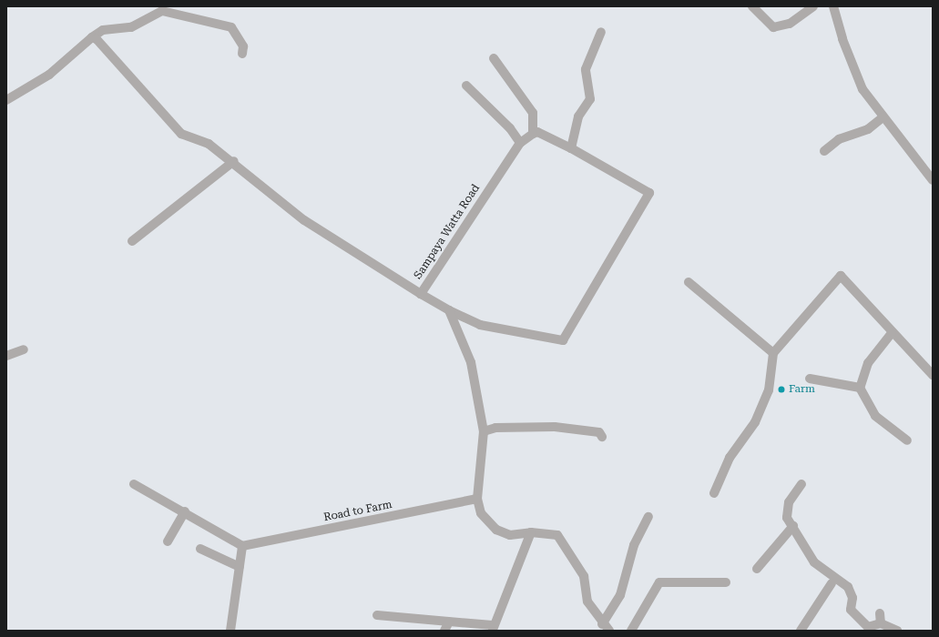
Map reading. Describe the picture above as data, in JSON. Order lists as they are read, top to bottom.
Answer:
{
  "streets": {
    "street": ["Sampaya Watta Road", "Road to Farm"]
  },
  "places": ["Farm"]
}
